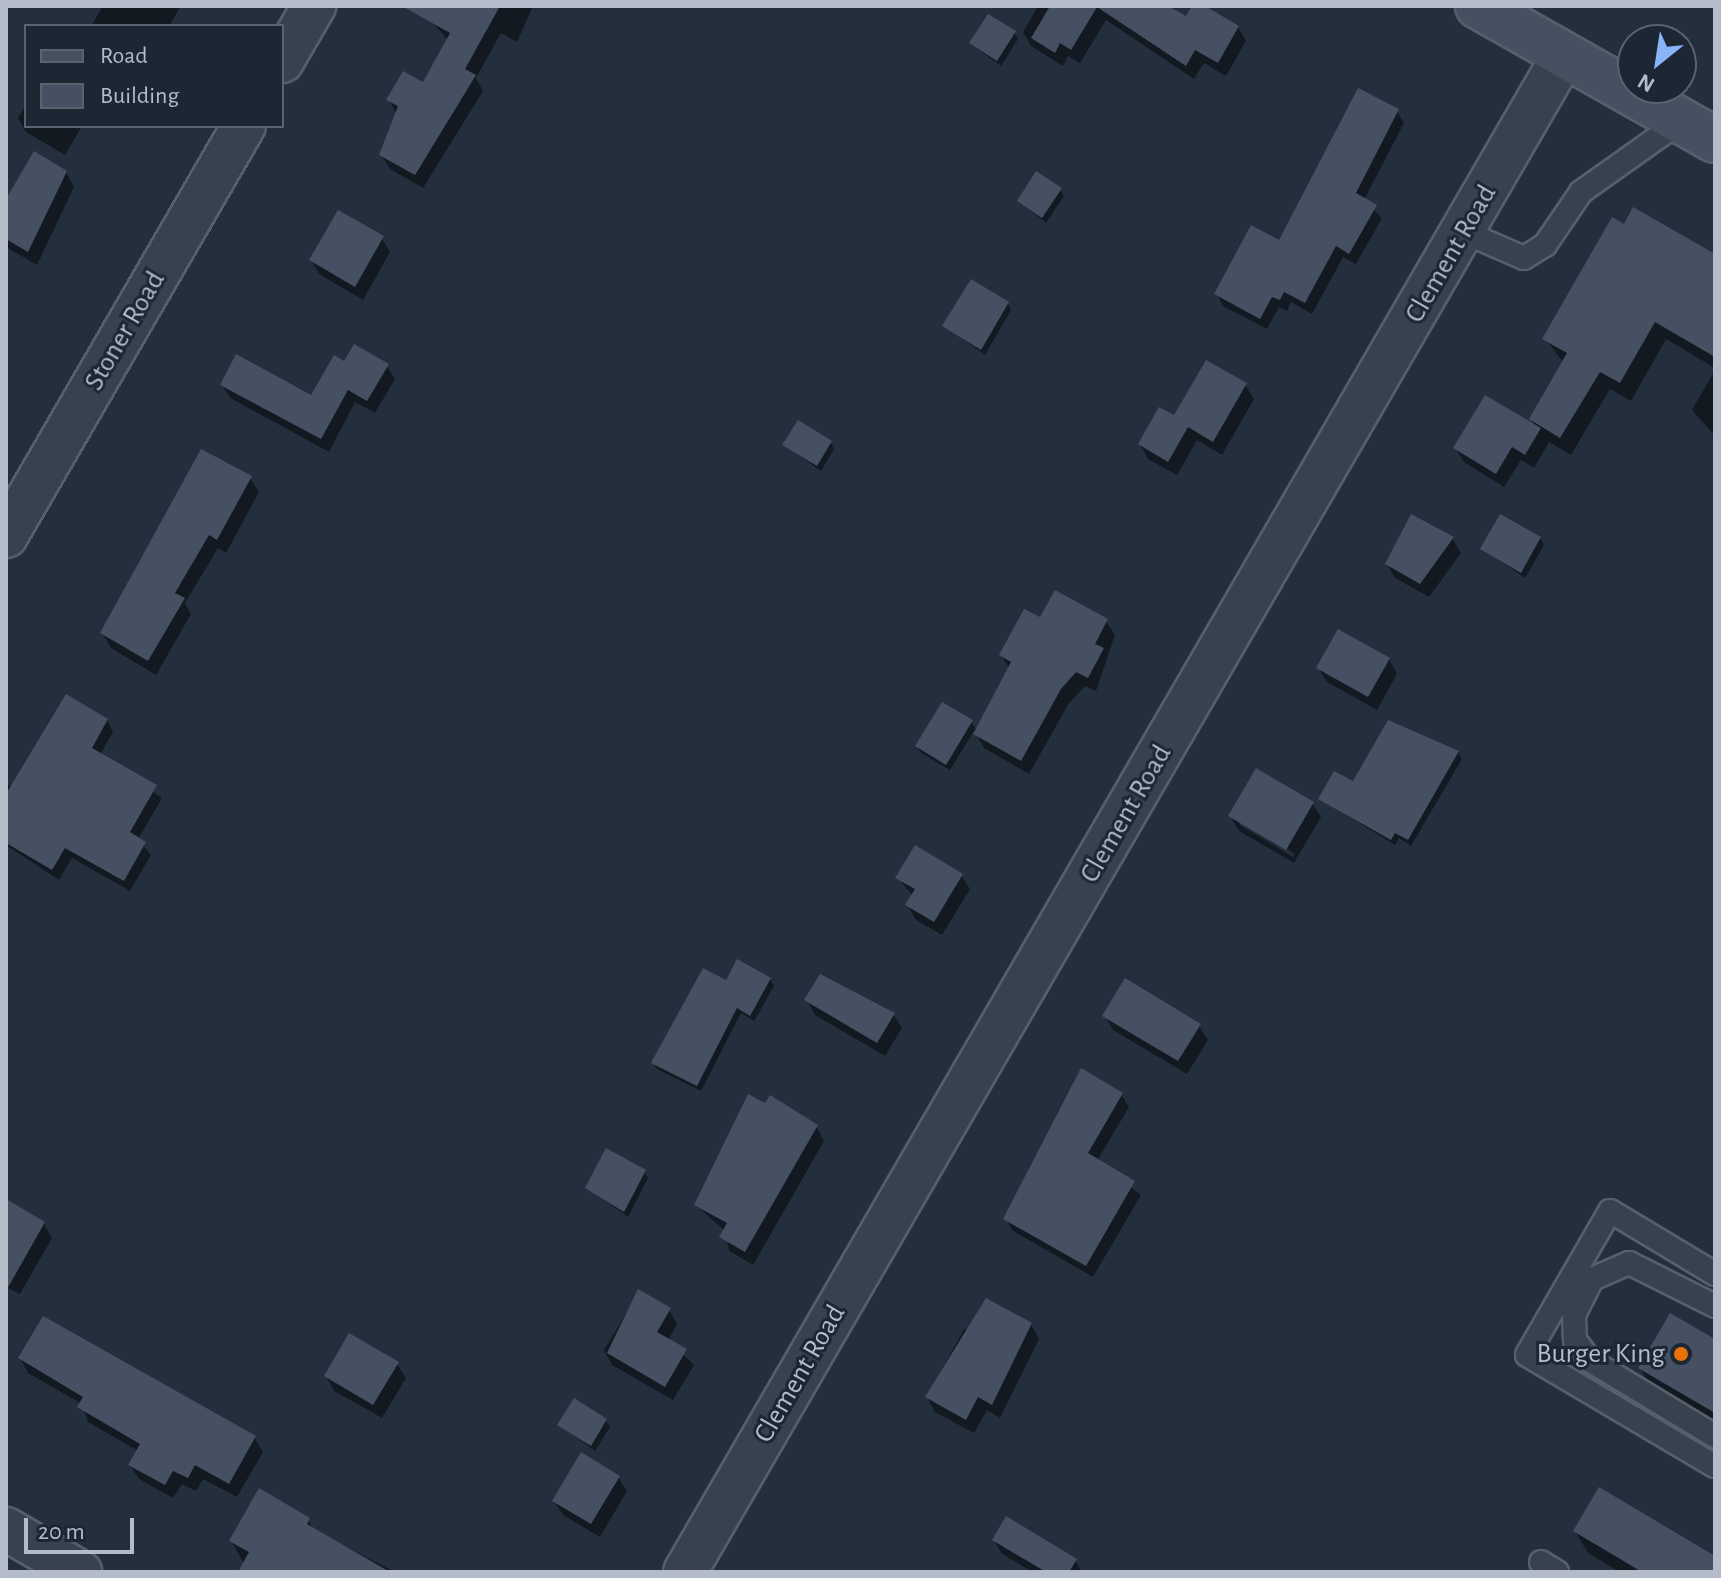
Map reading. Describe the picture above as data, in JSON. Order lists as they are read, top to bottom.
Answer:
{
  "streets": {
    "street": ["Clement Road", "Stoner Road"]
  },
  "places": ["Burger King"],
  "legend": ["Road", "Building"],
  "scale_bar": "20 m",
  "north": "bottom left"
}
